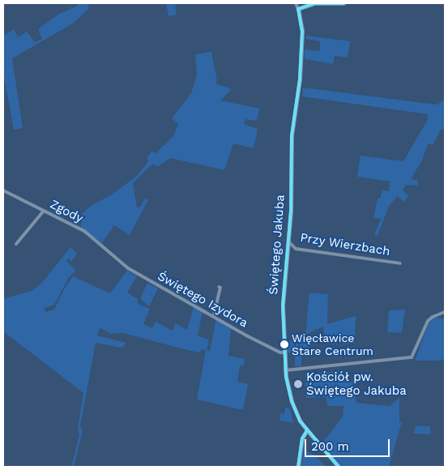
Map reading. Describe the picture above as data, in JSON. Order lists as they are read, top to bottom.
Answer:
{
  "streets": {
    "street": [
      "Zgody",
      "Świętego Jakuba",
      "Przy Wierzbach",
      "Świętego Izydora"
    ]
  },
  "crossings": [
    ["Zgody", "Świętego Izydora"],
    ["Świętego Jakuba", "Przy Wierzbach"],
    ["Świętego Jakuba", "Świętego Izydora"]
  ],
  "places": ["Więcławice Stare Centrum", "Kościół pw. Świętego Jakuba"],
  "scale_bar": "200 m"
}
